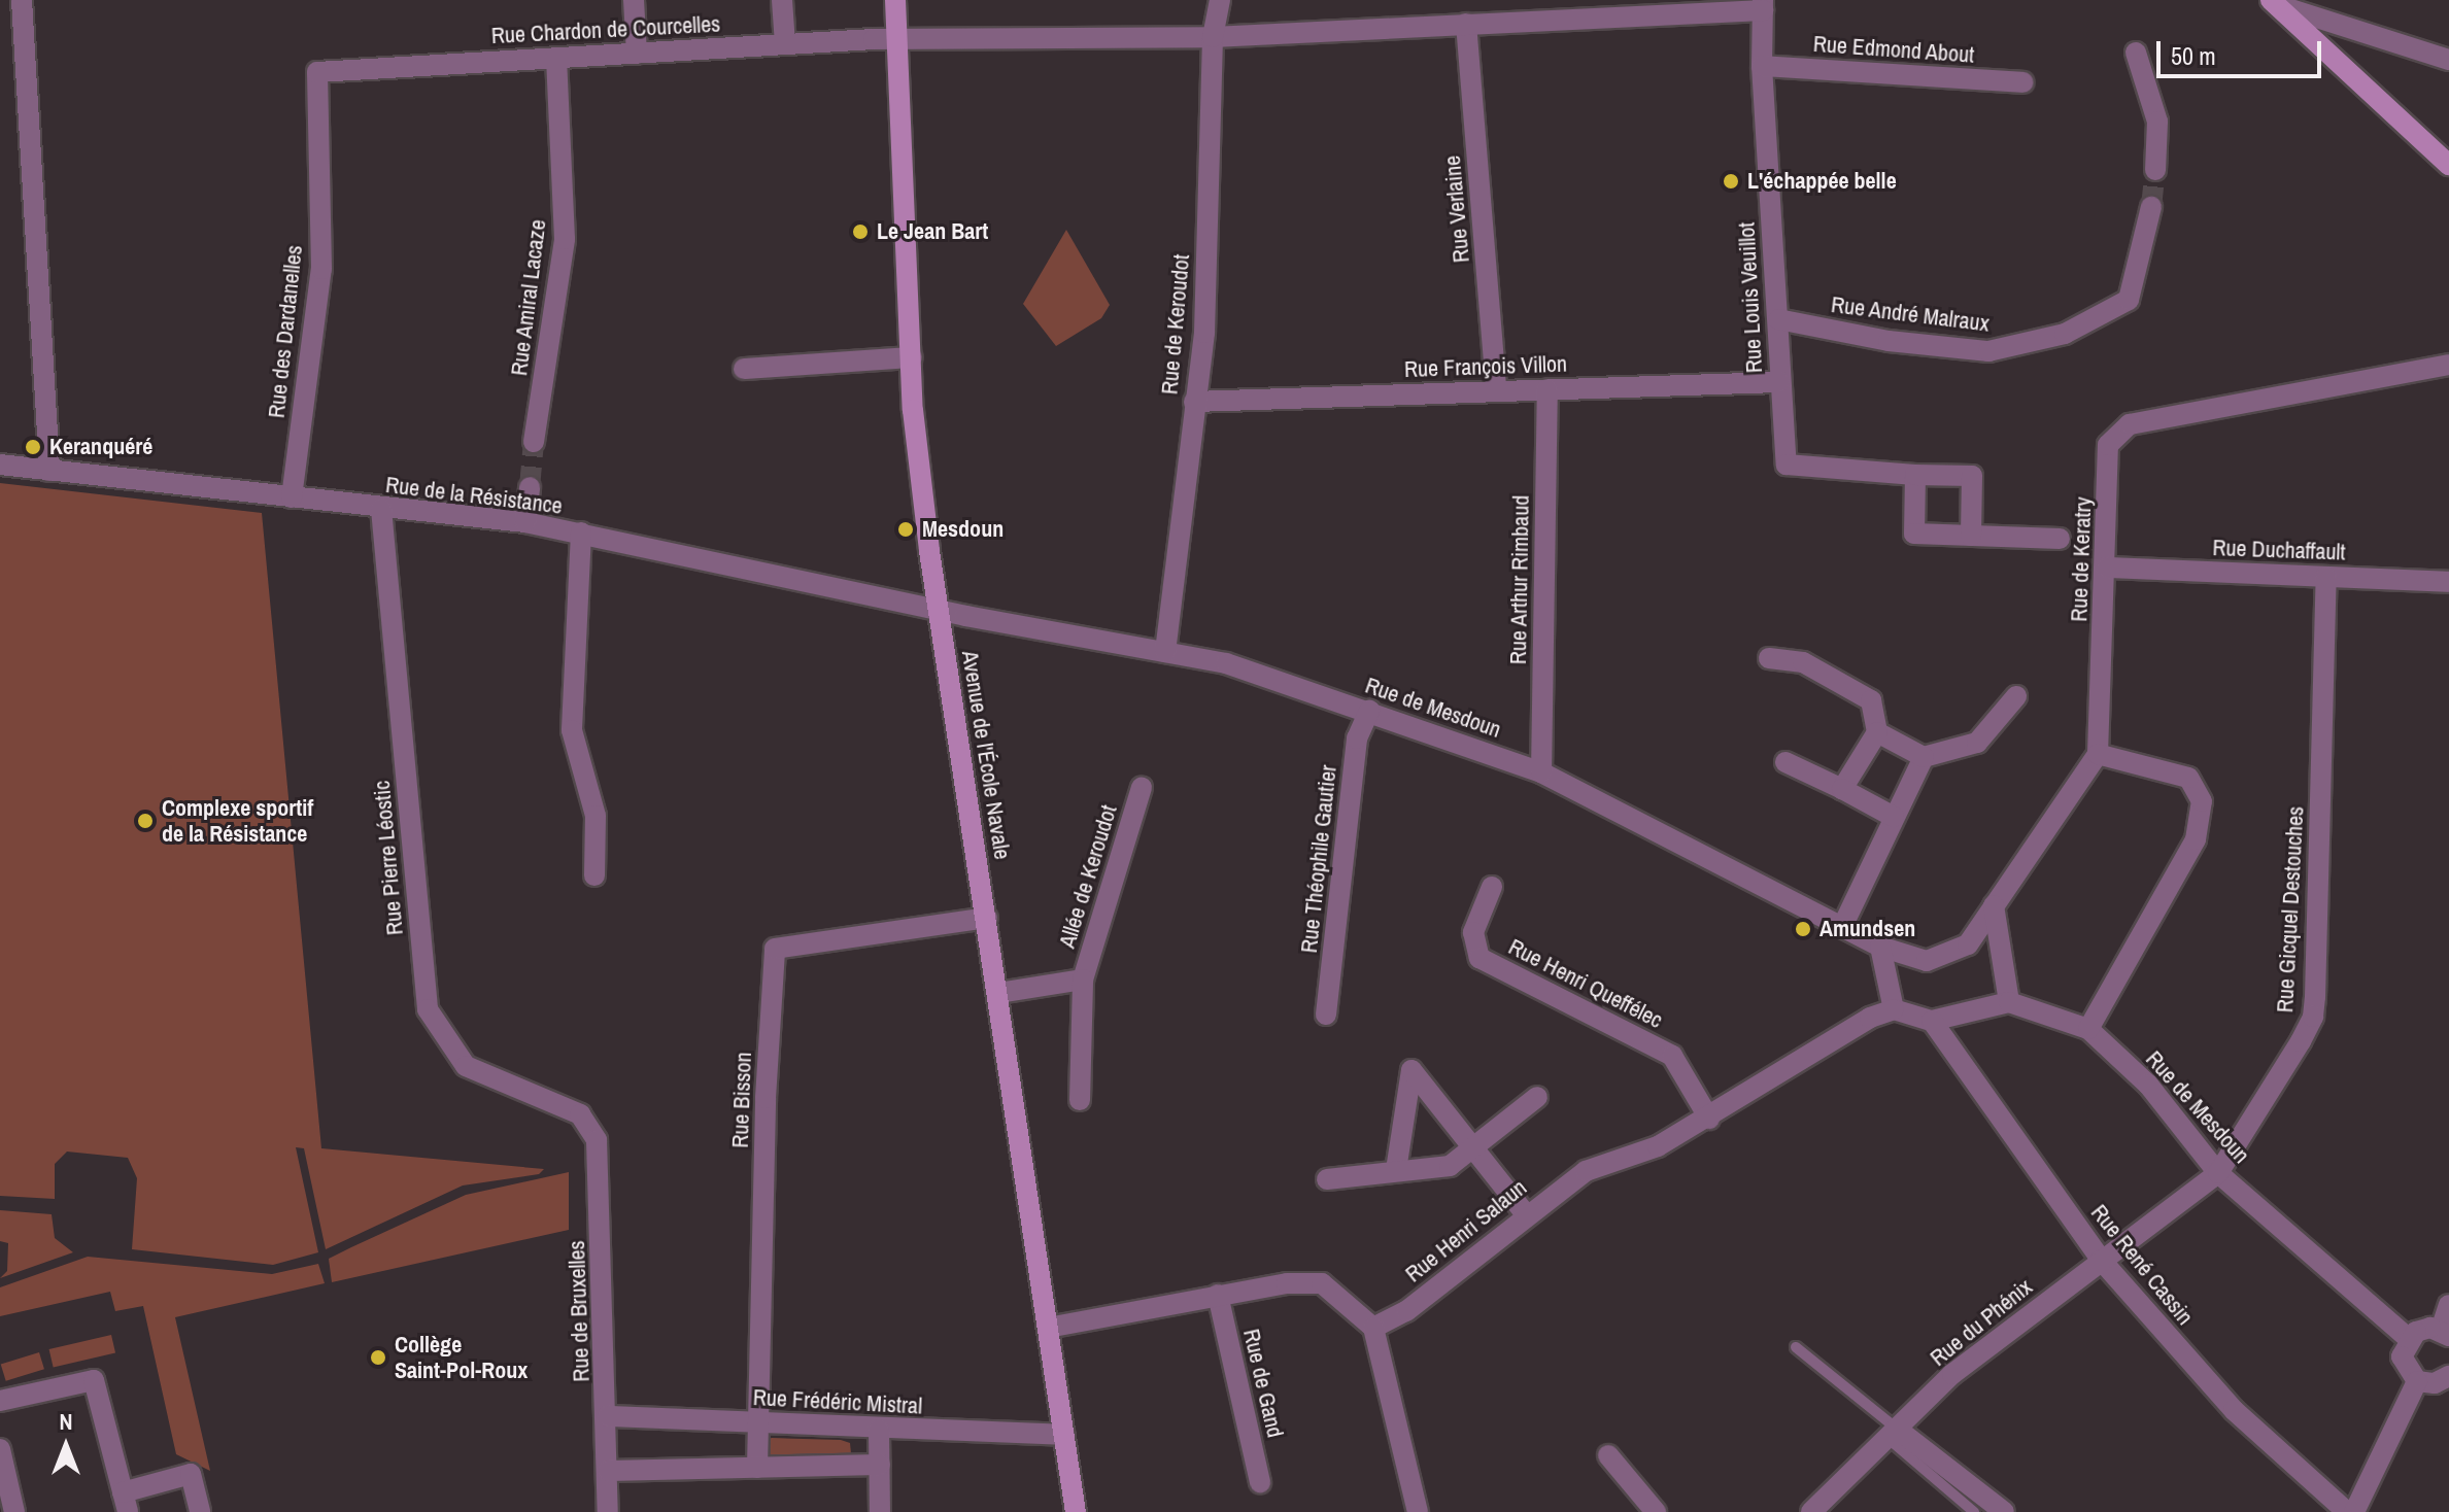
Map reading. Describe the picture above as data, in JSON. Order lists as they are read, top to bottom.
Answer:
{
  "streets": {
    "street": [
      "Rue Chardon de Courcelles",
      "Rue Edmond About",
      "Rue Verlaine",
      "Rue Amiral Lacaze",
      "Rue Louis Veuillot",
      "Rue André Malraux",
      "Rue de Keroudot",
      "Rue des Dardanelles",
      "Rue François Villon",
      "Rue de la Résistance",
      "Rue Duchaffault",
      "Rue de Keratry",
      "Rue Arthur Rimbaud",
      "Rue de Mesdoun",
      "Avenue de l'École Navale",
      "Rue Pierre Léostic",
      "Rue Théophile Gautier",
      "Allée de Keroudot",
      "Rue Gicquel Destouches",
      "Rue Henri Queffélec",
      "Rue Bisson",
      "Rue Henri Salaun",
      "Rue René Cassin",
      "Rue de Bruxelles",
      "Rue du Phénix",
      "Rue de Gand",
      "Rue Frédéric Mistral"
    ]
  },
  "crossings": [
    ["Rue Chardon de Courcelles", "Rue Verlaine"],
    ["Rue Chardon de Courcelles", "Rue Amiral Lacaze"],
    ["Rue Chardon de Courcelles", "Rue Louis Veuillot"],
    ["Rue Chardon de Courcelles", "Rue de Keroudot"],
    ["Rue Chardon de Courcelles", "Rue des Dardanelles"],
    ["Rue Chardon de Courcelles", "Avenue de l'École Navale"],
    ["Rue Edmond About", "Rue Louis Veuillot"],
    ["Rue Verlaine", "Rue François Villon"],
    ["Rue Louis Veuillot", "Rue André Malraux"],
    ["Rue Louis Veuillot", "Rue François Villon"],
    ["Rue de Keroudot", "Rue François Villon"],
    ["Rue de Keroudot", "Rue de Mesdoun"],
    ["Rue des Dardanelles", "Rue de la Résistance"],
    ["Rue François Villon", "Rue Arthur Rimbaud"],
    ["Rue de la Résistance", "Rue de Mesdoun"],
    ["Rue de la Résistance", "Avenue de l'École Navale"],
    ["Rue de la Résistance", "Rue Pierre Léostic"],
    ["Rue Duchaffault", "Rue de Keratry"],
    ["Rue Duchaffault", "Rue Gicquel Destouches"],
    ["Rue Arthur Rimbaud", "Rue de Mesdoun"],
    ["Rue de Mesdoun", "Avenue de l'École Navale"],
    ["Rue de Mesdoun", "Rue Théophile Gautier"],
    ["Rue de Mesdoun", "Rue Gicquel Destouches"],
    ["Avenue de l'École Navale", "Allée de Keroudot"],
    ["Avenue de l'École Navale", "Rue Bisson"],
    ["Avenue de l'École Navale", "Rue Frédéric Mistral"],
    ["Rue Pierre Léostic", "Rue de Bruxelles"],
    ["Rue Gicquel Destouches", "Rue René Cassin"],
    ["Rue Gicquel Destouches", "Rue du Phénix"],
    ["Rue Henri Queffélec", "Rue Henri Salaun"],
    ["Rue Bisson", "Rue Frédéric Mistral"],
    ["Rue René Cassin", "Rue du Phénix"],
    ["Rue de Bruxelles", "Rue Frédéric Mistral"]
  ],
  "places": [
    "L'échappée belle",
    "Le Jean Bart",
    "Keranquéré",
    "Mesdoun",
    "Complexe sportif de la Résistance",
    "Amundsen",
    "Collège Saint-Pol-Roux"
  ],
  "scale_bar": "50 m",
  "north": "top"
}
